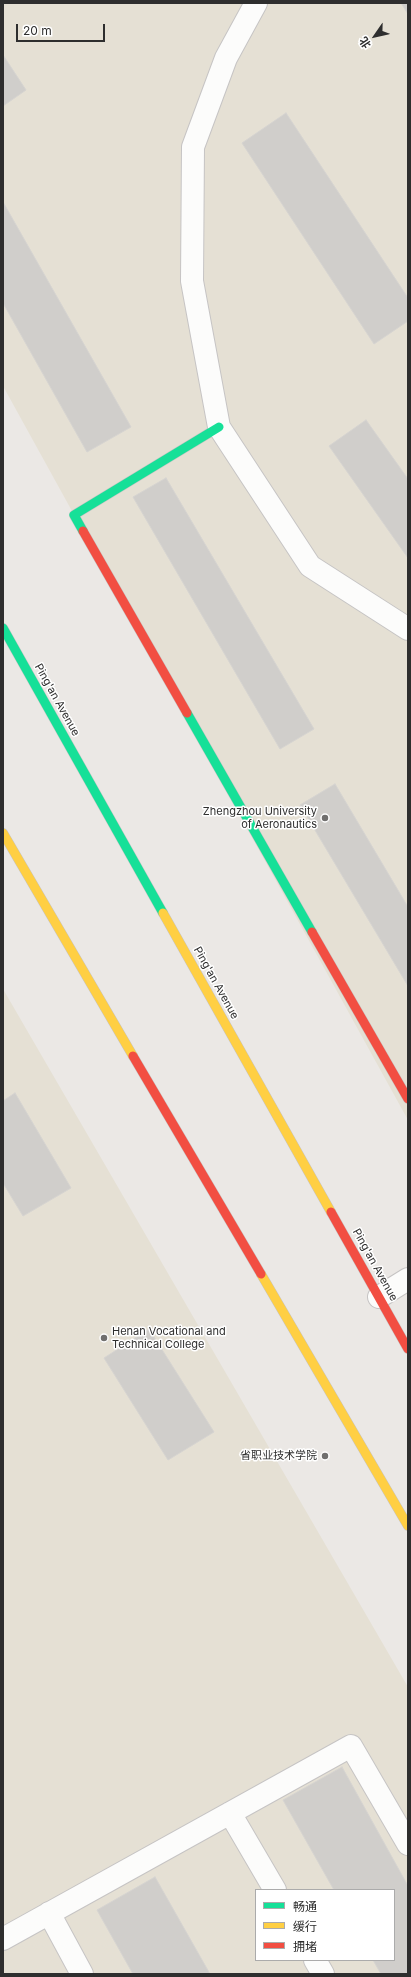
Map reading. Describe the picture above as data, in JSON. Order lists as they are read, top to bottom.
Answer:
{
  "streets": {
    "main road": ["Ping'an Avenue"]
  },
  "places": ["Zhengzhou University of Aeronautics", "Henan Vocational and Technical College", "省职业技术学院"],
  "legend": ["畅通", "缓行", "拥堵"],
  "scale_bar": "20 m",
  "north": "bottom left"
}
